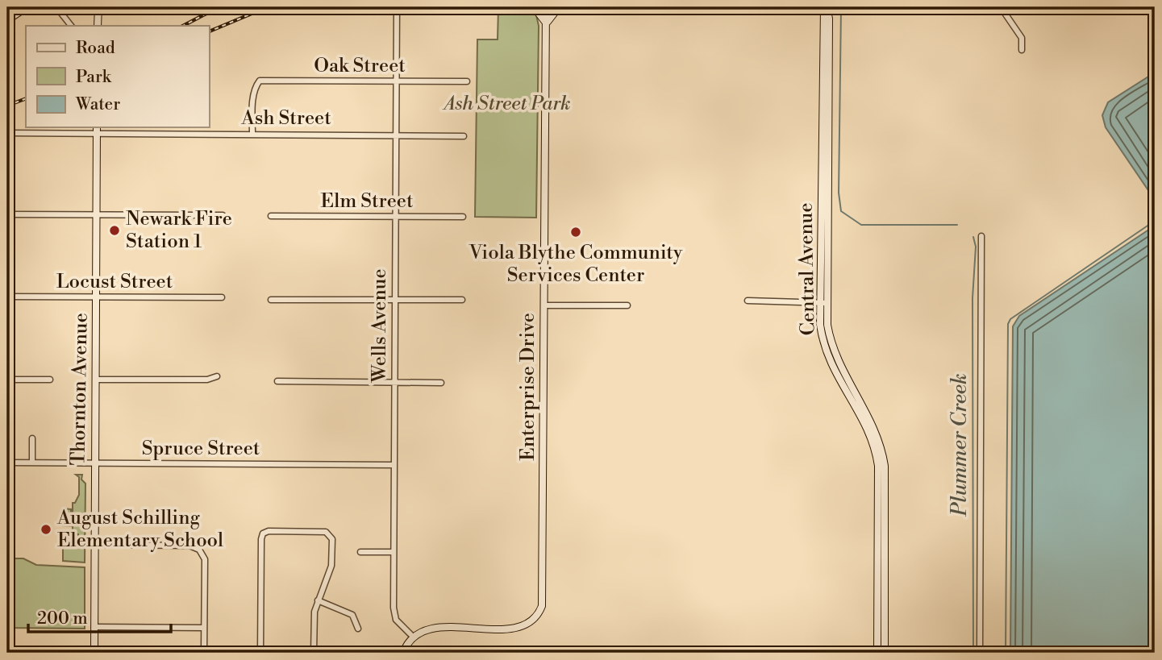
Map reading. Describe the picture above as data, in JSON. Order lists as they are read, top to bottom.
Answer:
{
  "streets": {
    "street": [
      "Oak Street",
      "Ash Street",
      "Elm Street",
      "Central Avenue",
      "Locust Street",
      "Wells Avenue",
      "Enterprise Drive",
      "Thornton Avenue",
      "Spruce Street"
    ]
  },
  "crossings": [
    ["Oak Street", "Ash Street"],
    ["Oak Street", "Wells Avenue"],
    ["Ash Street", "Wells Avenue"],
    ["Ash Street", "Thornton Avenue"],
    ["Elm Street", "Wells Avenue"],
    ["Locust Street", "Thornton Avenue"],
    ["Wells Avenue", "Enterprise Drive"],
    ["Wells Avenue", "Spruce Street"],
    ["Thornton Avenue", "Spruce Street"]
  ],
  "water": ["Plummer Creek"],
  "parks": ["Ash Street Park"],
  "places": ["Newark Fire Station 1", "Viola Blythe Community Services Center", "August Schilling Elementary School"],
  "legend": ["Road", "Park", "Water"],
  "scale_bar": "200 m"
}
